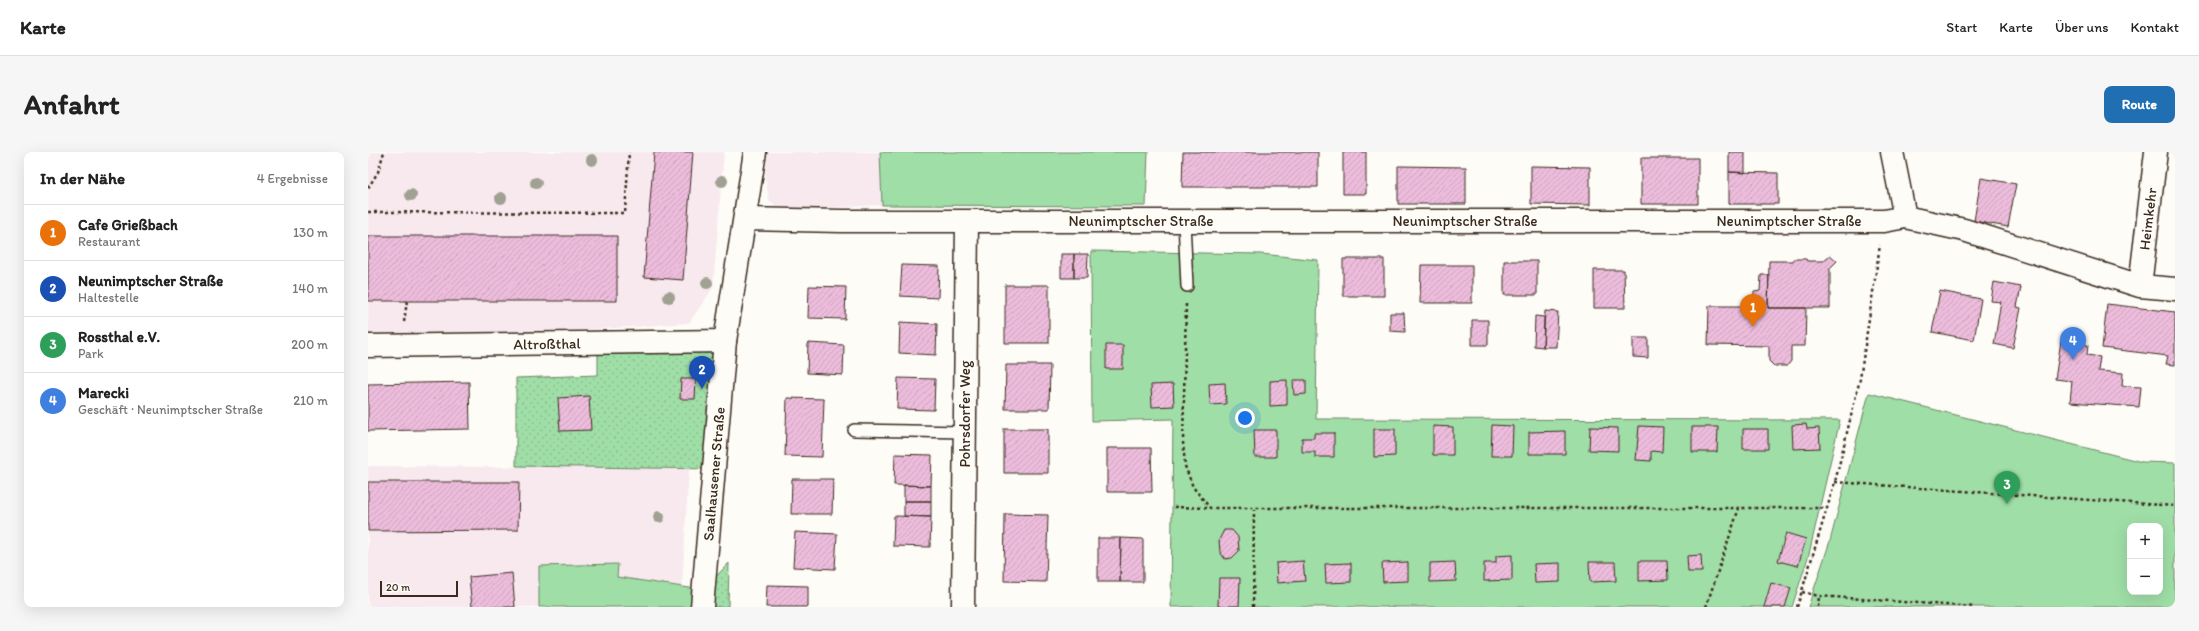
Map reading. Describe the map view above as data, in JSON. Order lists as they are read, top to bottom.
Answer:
{
  "streets": {
    "street": [
      "Heimkehr",
      "Neunimptscher Straße",
      "Altroßthal",
      "Pohrsdorfer Weg",
      "Saalhausener Straße"
    ]
  },
  "crossings": [
    ["Heimkehr", "Neunimptscher Straße"],
    ["Neunimptscher Straße", "Pohrsdorfer Weg"],
    ["Neunimptscher Straße", "Saalhausener Straße"],
    ["Altroßthal", "Saalhausener Straße"]
  ],
  "scale_bar": "20 m",
  "page": {
    "header": "Karte",
    "nav": [
      "Start",
      "Karte",
      "Über uns",
      "Kontakt"
    ],
    "buttons": "Route",
    "title": "Anfahrt",
    "heading": ["In der Nähe", "4 Ergebnisse"],
    "list": [
      {
        "mark": "1",
        "name": "Cafe Grießbach",
        "note": "Restaurant",
        "value": "130 m"
      },
      {
        "mark": "2",
        "name": "Neunimptscher Straße",
        "note": "Haltestelle",
        "value": "140 m"
      },
      {
        "mark": "3",
        "name": "Rossthal e.V.",
        "note": "Park",
        "value": "200 m"
      },
      {
        "mark": "4",
        "name": "Marecki",
        "note": "Geschäft · Neunimptscher Straße",
        "value": "210 m"
      }
    ],
    "pins": [
      "1",
      "4",
      "2",
      "3"
    ],
    "map_buttons": ["+", "−"],
    "scale": "20 m"
  }
}
